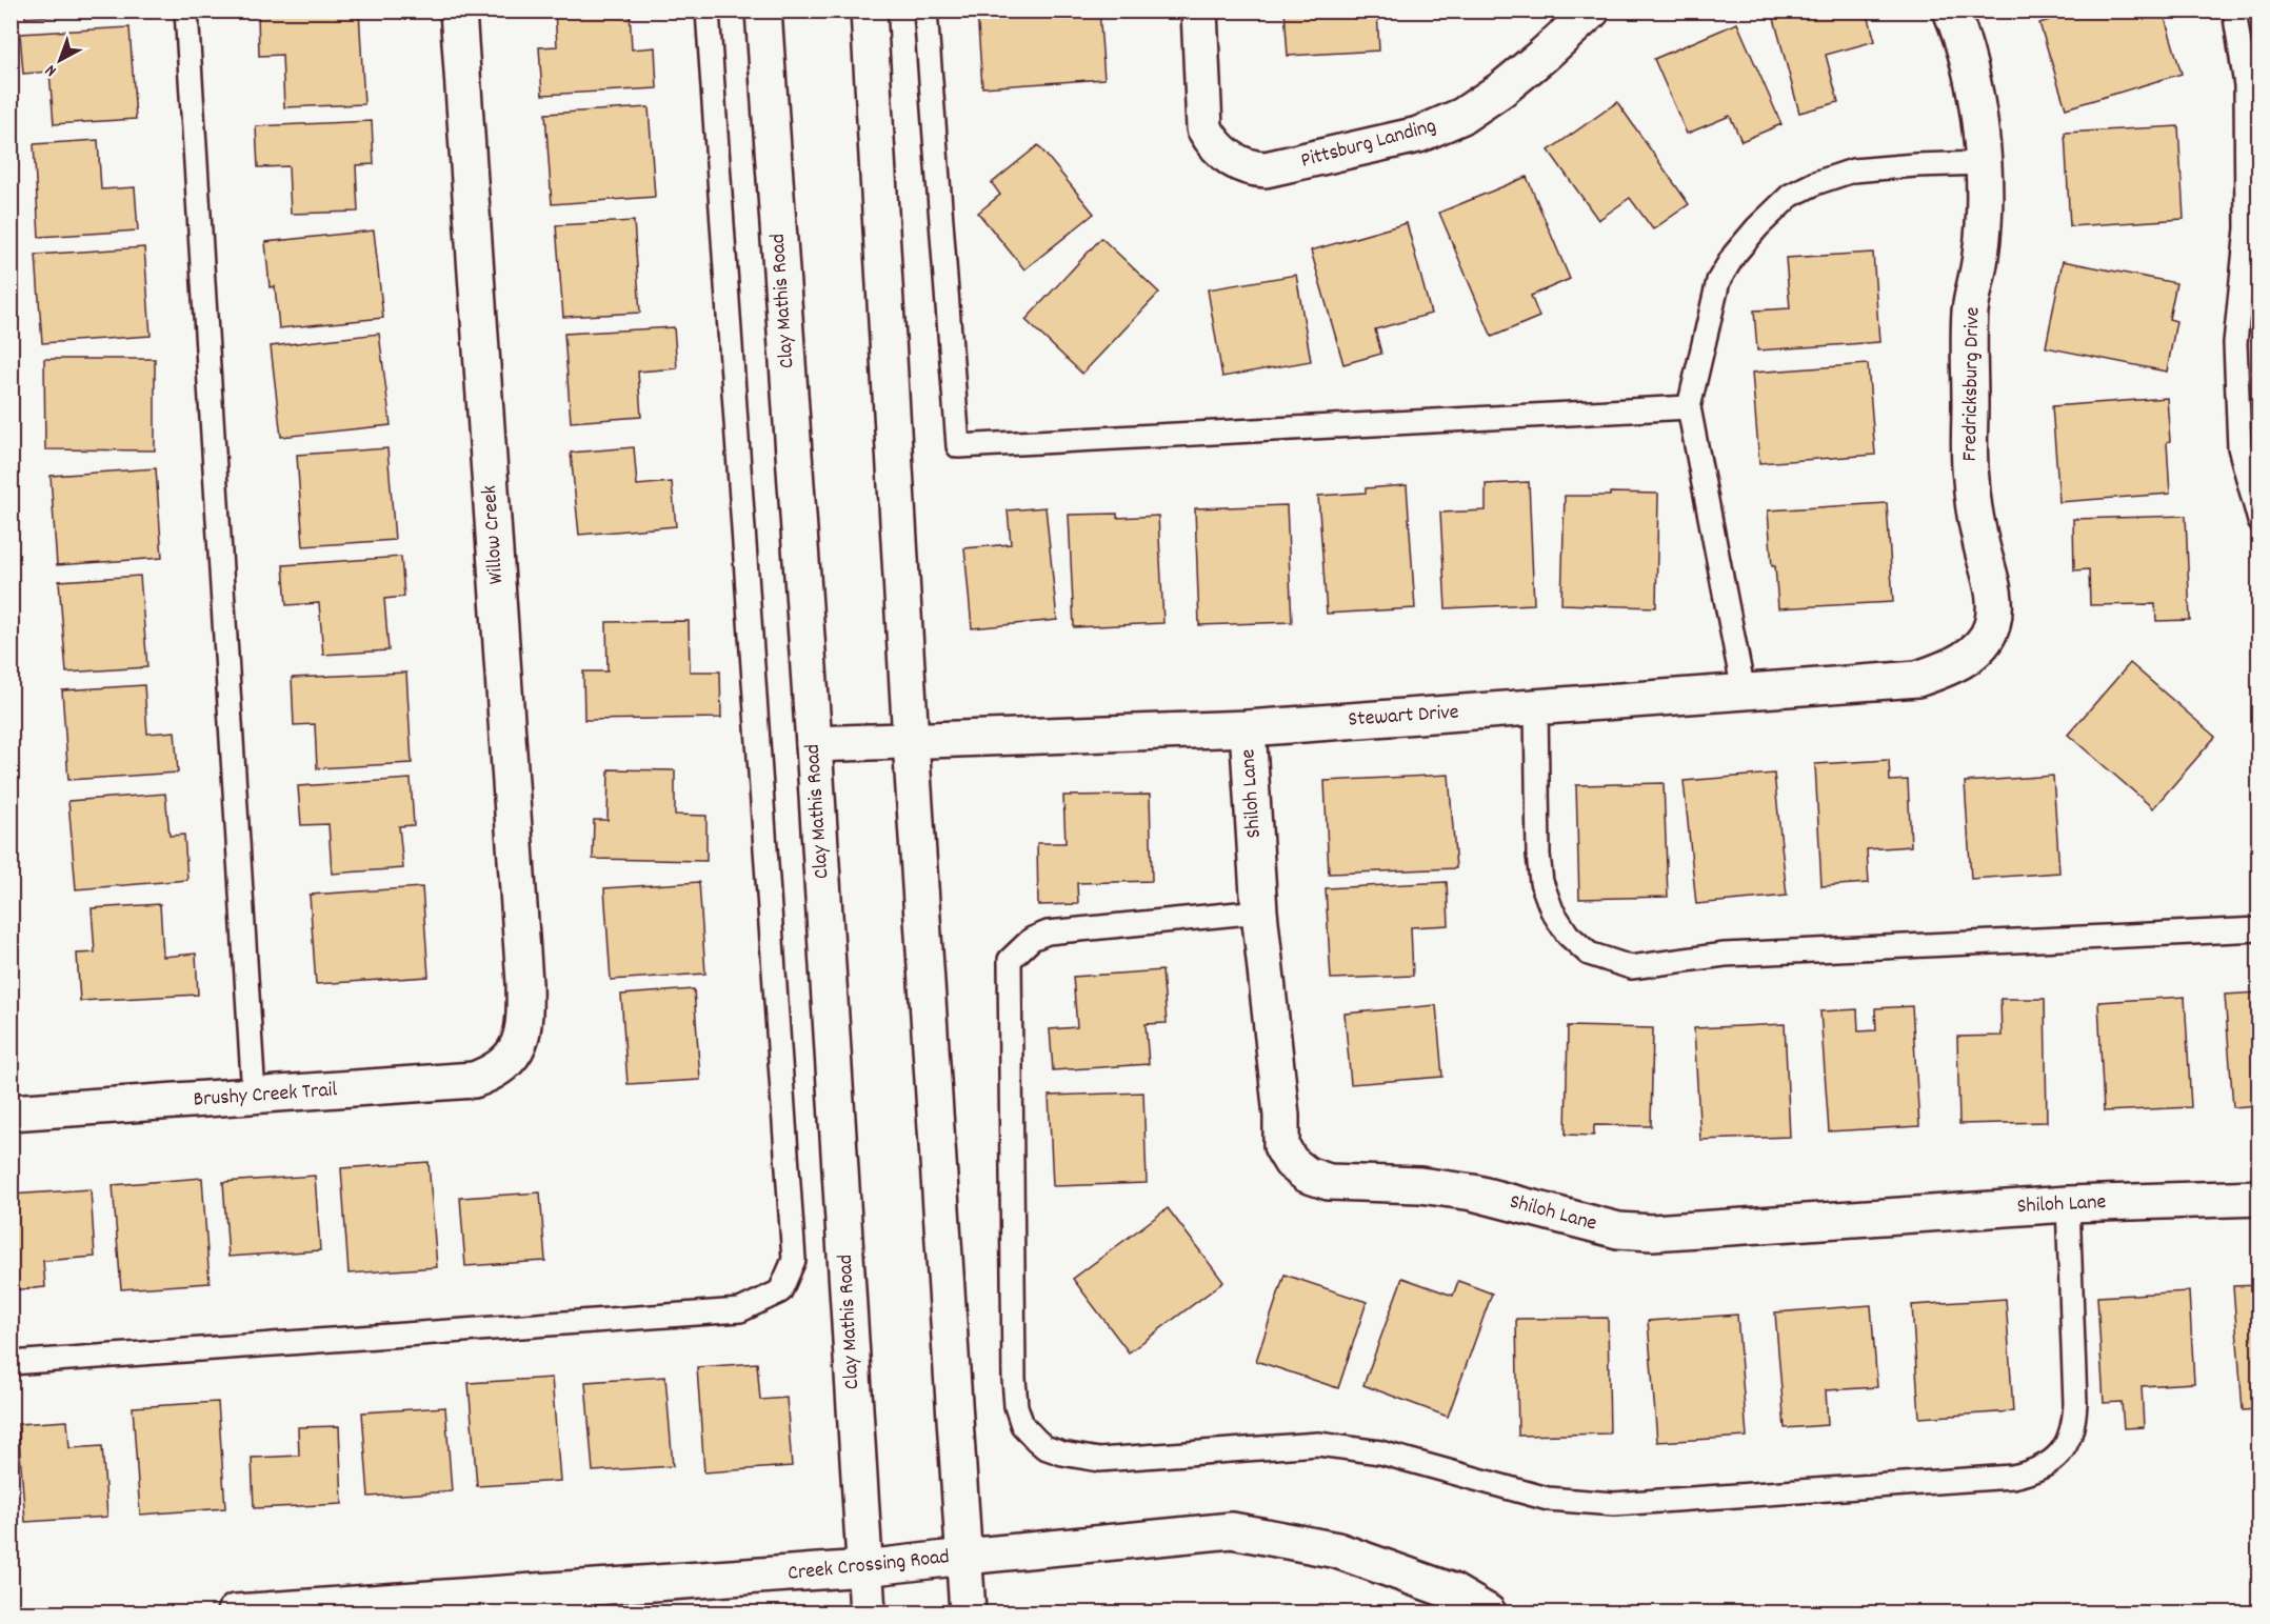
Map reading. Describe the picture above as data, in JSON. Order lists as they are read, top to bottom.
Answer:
{
  "streets": {
    "street": [
      "Pittsburg Landing",
      "Clay Mathis Road",
      "Fredricksburg Drive",
      "Willow Creek",
      "Stewart Drive",
      "Shiloh Lane",
      "Brushy Creek Trail",
      "Creek Crossing Road"
    ]
  },
  "crossings": [
    ["Clay Mathis Road", "Stewart Drive"],
    ["Clay Mathis Road", "Creek Crossing Road"],
    ["Fredricksburg Drive", "Stewart Drive"],
    ["Willow Creek", "Brushy Creek Trail"],
    ["Stewart Drive", "Shiloh Lane"]
  ],
  "north": "bottom left"
}
